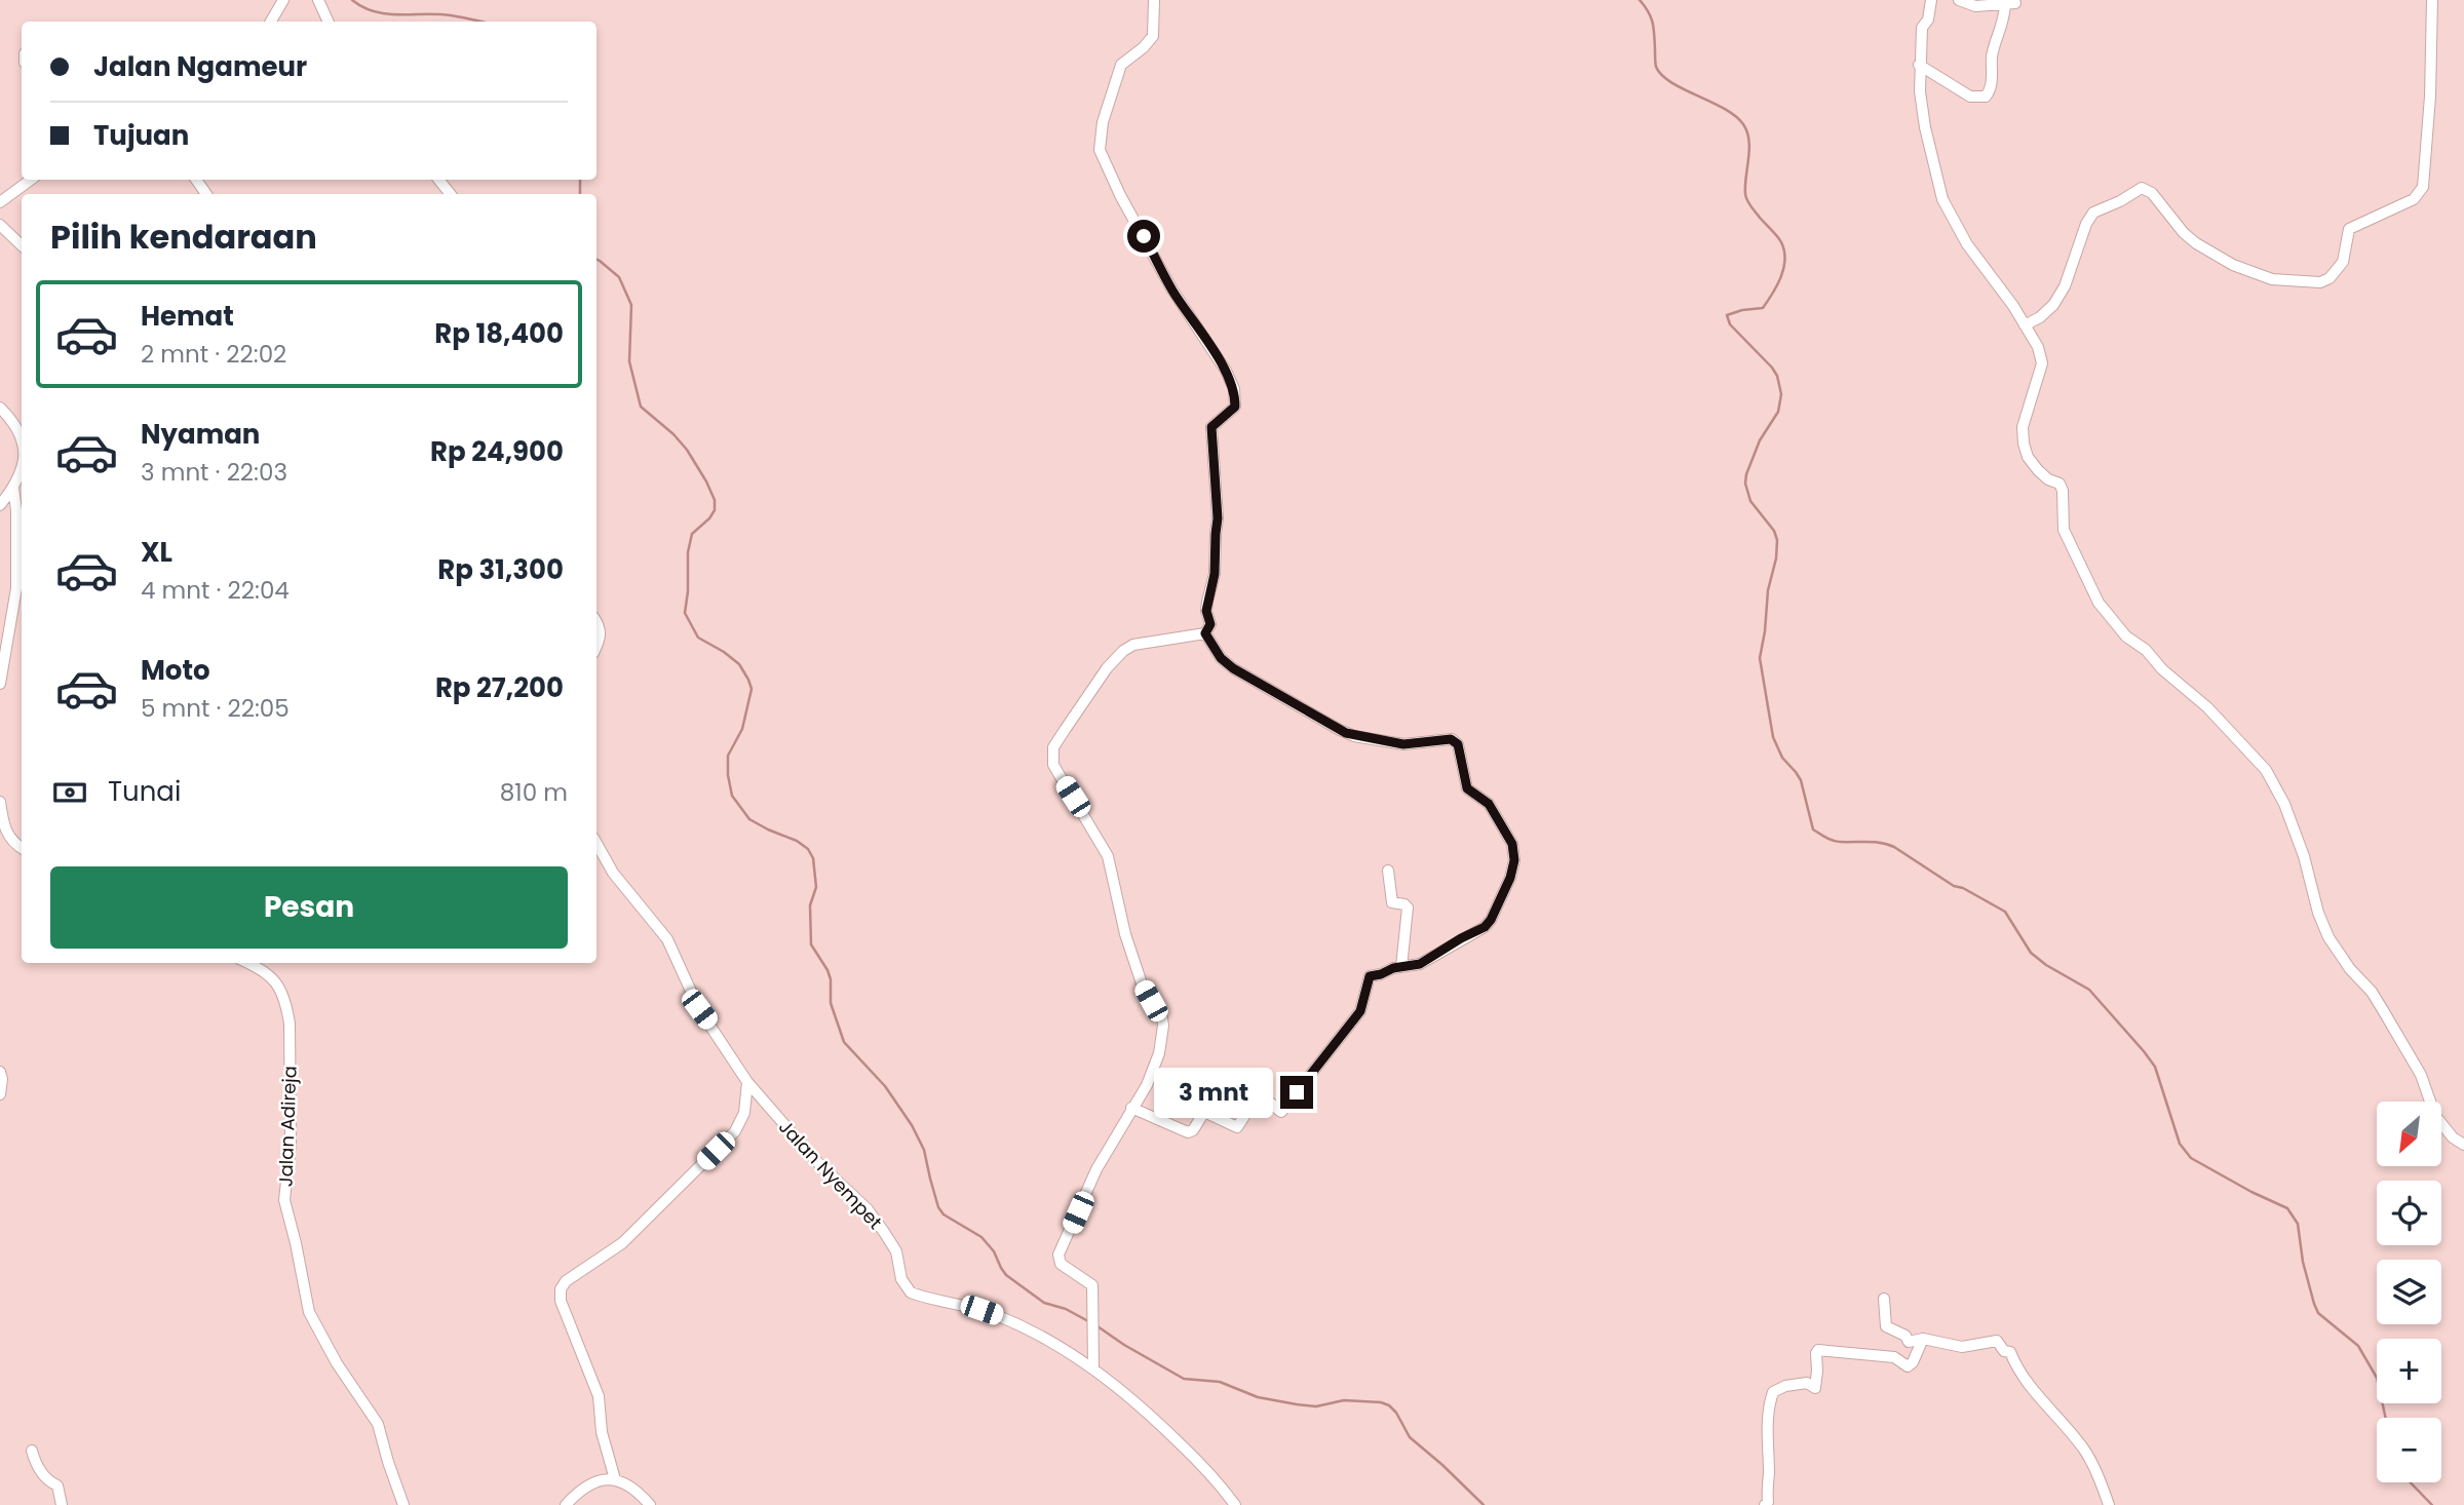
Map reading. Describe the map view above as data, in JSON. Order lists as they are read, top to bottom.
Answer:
{
  "streets": {
    "street": ["Jalan Adireja", "Jalan Nyempet"]
  },
  "north": "bottom left",
  "page": {
    "banner": ["Jalan Ngameur", "Tujuan"],
    "heading": "Pilih kendaraan",
    "list": [
      {
        "name": "Hemat",
        "note": "2 mnt · 22:02",
        "value": "Rp 18,400"
      },
      {
        "name": "Nyaman",
        "note": "3 mnt · 22:03",
        "value": "Rp 24,900"
      },
      {
        "name": "XL",
        "note": "4 mnt · 22:04",
        "value": "Rp 31,300"
      },
      {
        "name": "Moto",
        "note": "5 mnt · 22:05",
        "value": "Rp 27,200"
      }
    ],
    "pay": ["Tunai", "810 m"],
    "buttons": "Pesan",
    "bubble": "3 mnt",
    "map_buttons": ["+", "−"]
  }
}
